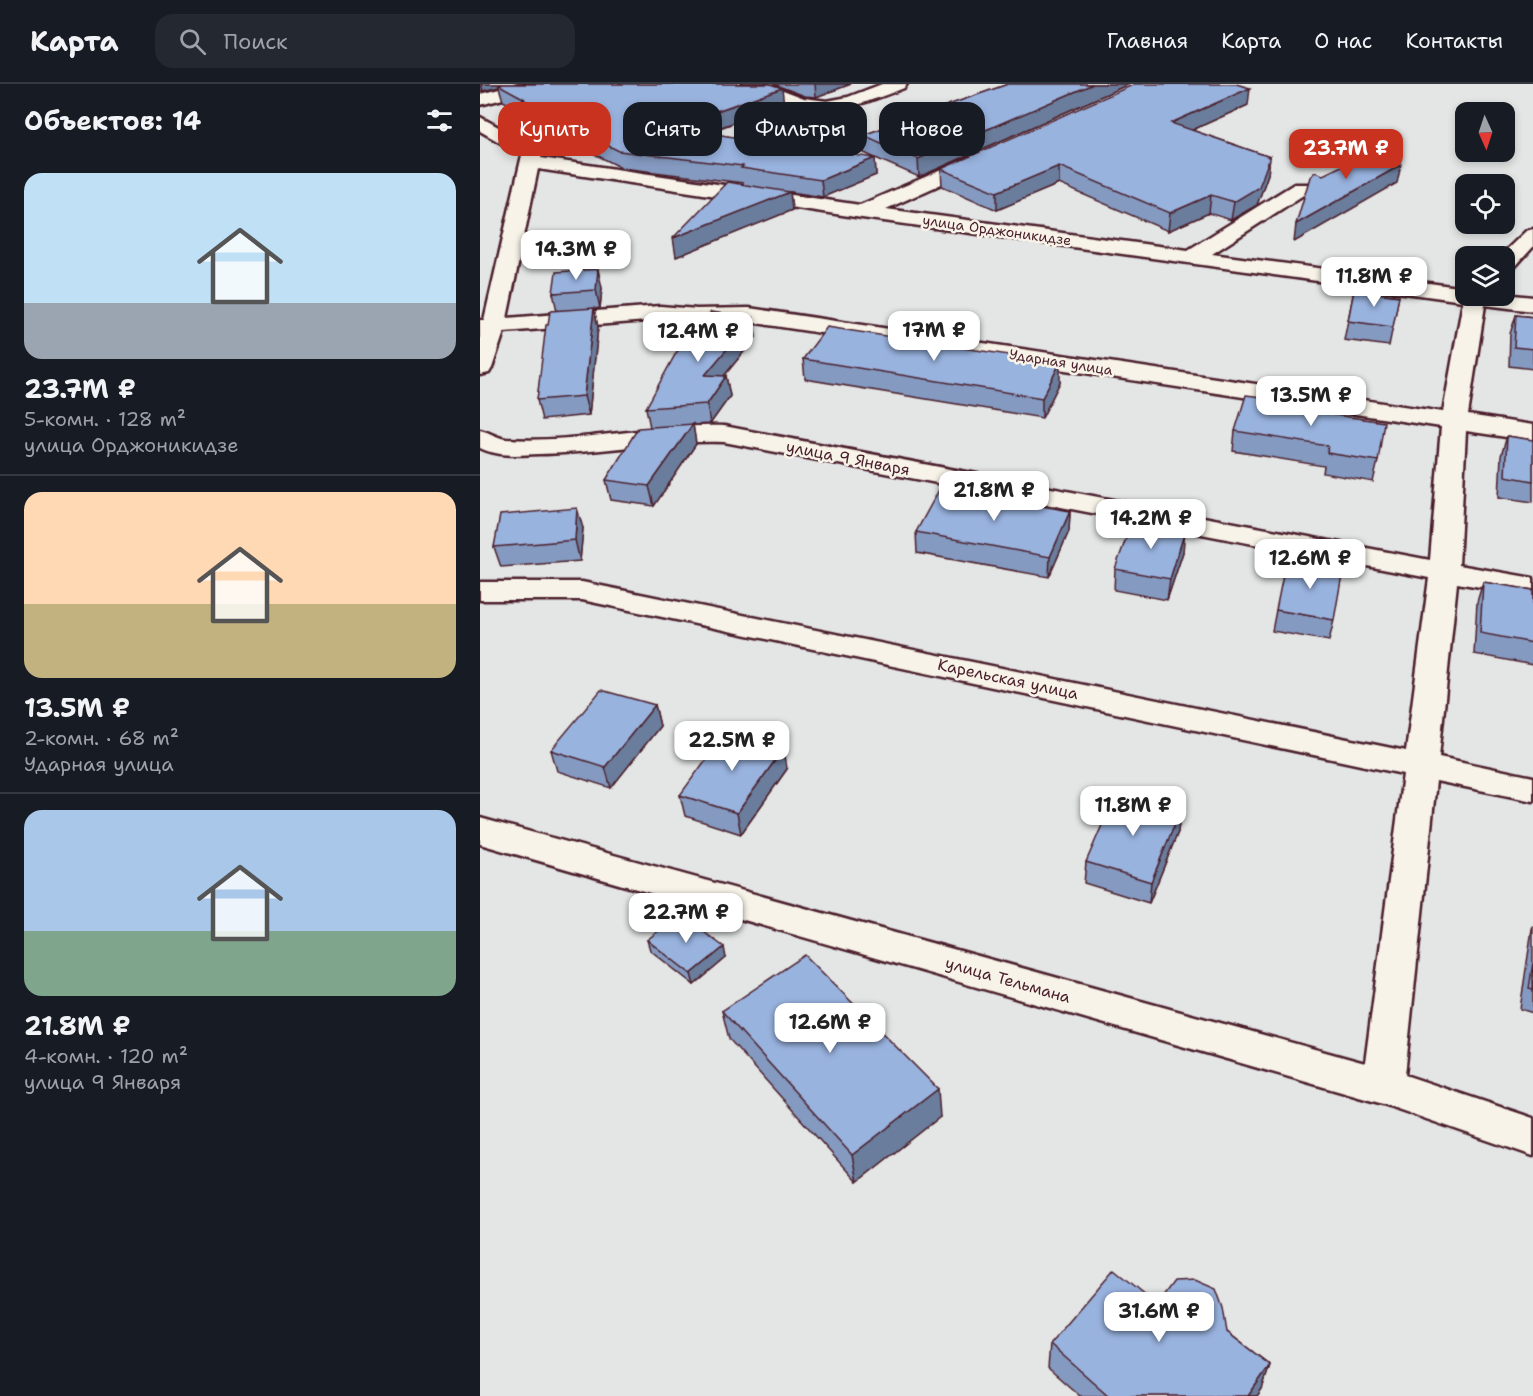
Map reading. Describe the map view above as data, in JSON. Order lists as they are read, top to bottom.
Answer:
{
  "streets": {
    "street": [
      "улица Орджоникидзе",
      "Ударная улица",
      "улица 9 Января",
      "Карельская улица",
      "улица Тельмана"
    ]
  },
  "north": "bottom",
  "page": {
    "header": "Карта",
    "search": "Поиск",
    "nav": [
      "Главная",
      "Карта",
      "О нас",
      "Контакты"
    ],
    "heading": "Объектов: 14",
    "chip": [
      "Купить",
      "Снять",
      "Фильтры",
      "Новое"
    ],
    "price": [
      "23.7M ₽",
      "14.3M ₽",
      "11.8M ₽",
      "17M ₽",
      "12.4M ₽",
      "13.5M ₽",
      "21.8M ₽",
      "14.2M ₽",
      "12.6M ₽",
      "22.5M ₽",
      "11.8M ₽",
      "22.7M ₽",
      "12.6M ₽",
      "31.6M ₽"
    ],
    "list": [
      {
        "name": "23.7M ₽",
        "note": "5-комн. · 128 m² · улица Орджоникидзе"
      },
      {
        "name": "13.5M ₽",
        "note": "2-комн. · 68 m² · Ударная улица"
      },
      {
        "name": "21.8M ₽",
        "note": "4-комн. · 120 m² · улица 9 Января"
      }
    ]
  }
}
